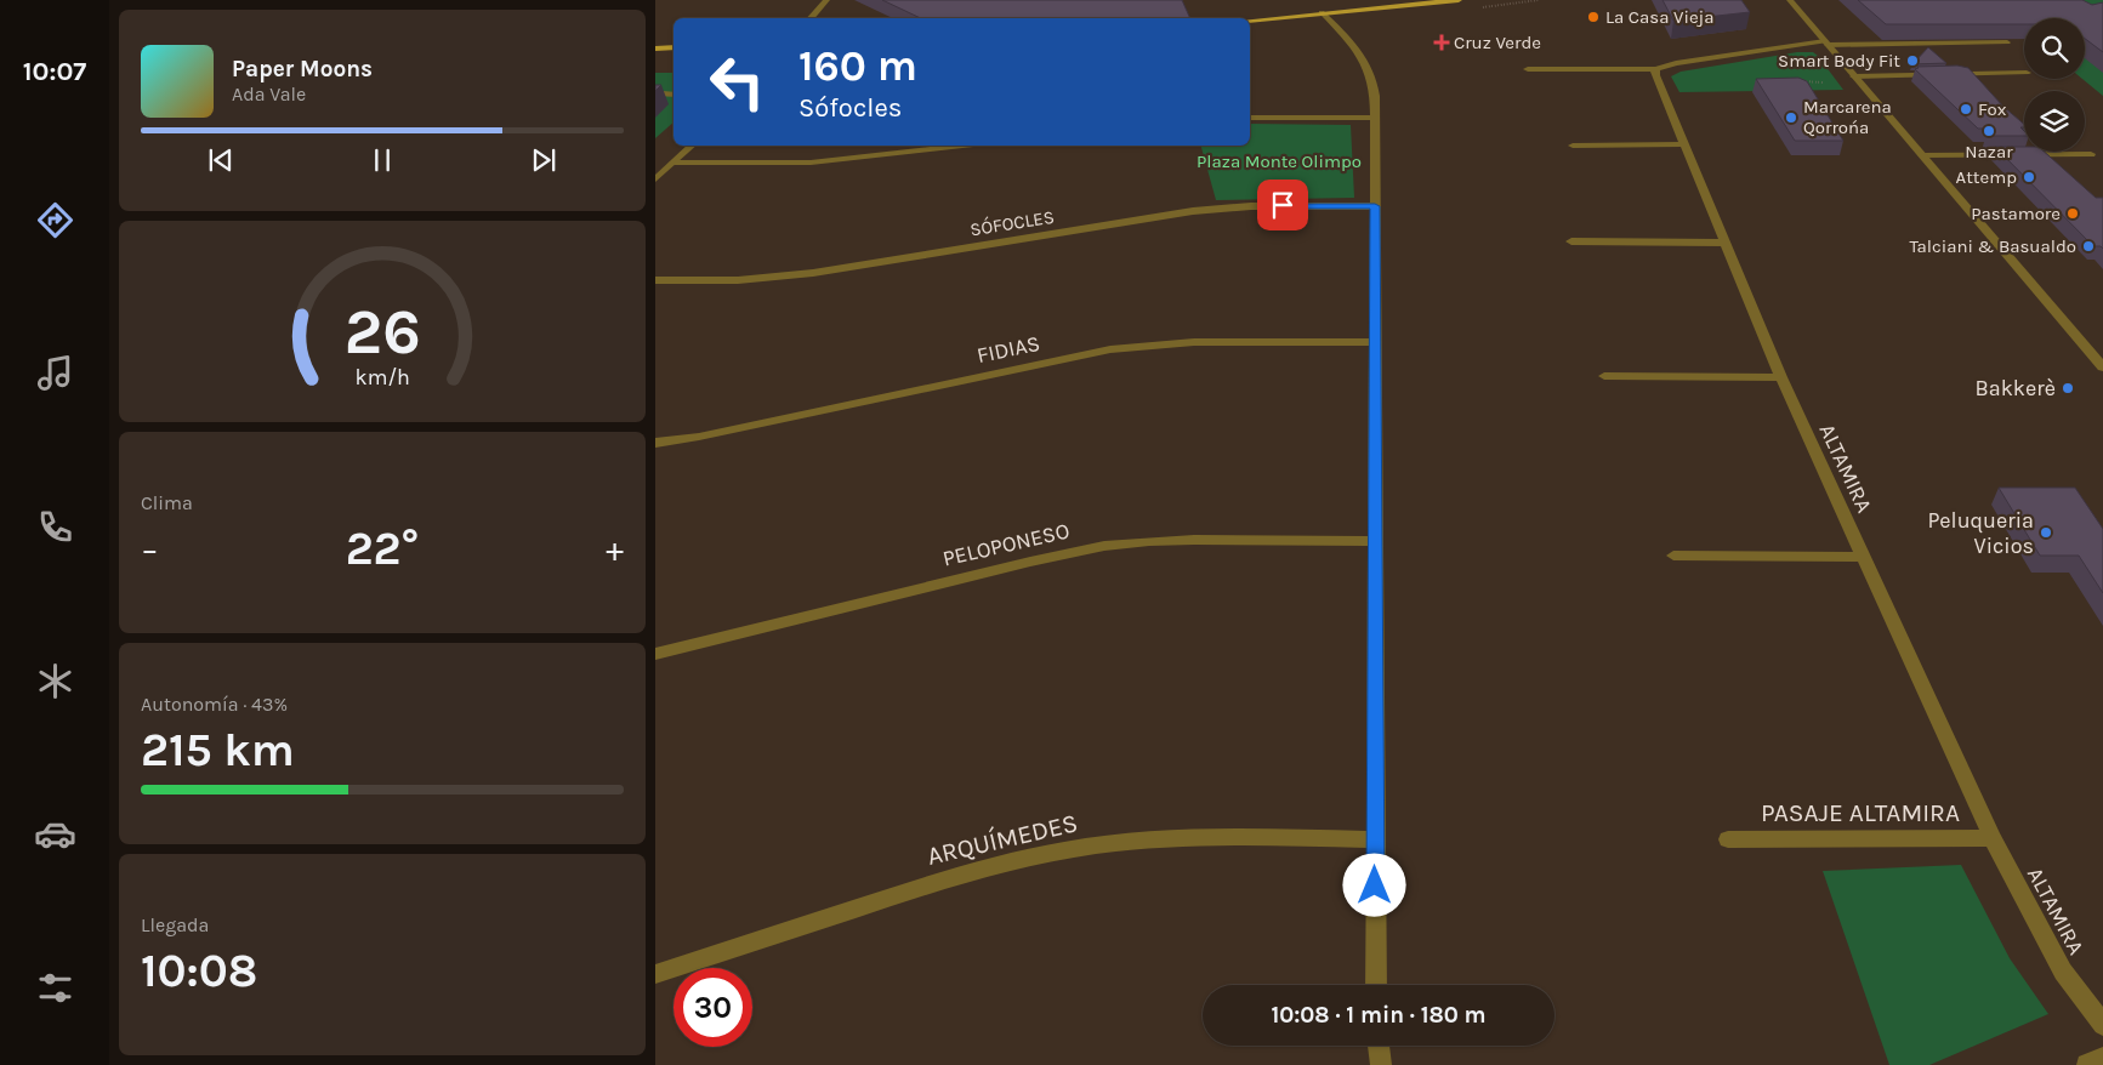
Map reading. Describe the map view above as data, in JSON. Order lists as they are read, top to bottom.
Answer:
{
  "streets": {
    "street": [
      "SÓFOCLES",
      "FIDIAS",
      "ALTAMIRA",
      "PELOPONESO",
      "PASAJE ALTAMIRA",
      "ARQUÍMEDES"
    ]
  },
  "crossings": [
    ["ALTAMIRA", "PASAJE ALTAMIRA"]
  ],
  "parks": ["Plaza Monte Olimpo"],
  "places": {
    "other": [
      "La Casa Vieja",
      "Smart Body Fit",
      "Fox",
      "Marcarena Qorrońa",
      "Nazar",
      "Attemp",
      "Pastamore",
      "Talciani & Basualdo",
      "Bakkerè",
      "Peluqueria Vicios"
    ],
    "health": ["Cruz Verde"]
  },
  "page": {
    "tabs": "10:07",
    "turn": ["160 m", "Sófocles"],
    "song": ["Paper Moons", "Ada Vale"],
    "tile": [
      "Clima",
      ["Autonomía · 43%", "215 km"],
      ["Llegada", "10:08"]
    ],
    "heat": ["−", "22°", "+"],
    "limit": "30",
    "trip": "10:08 · 1 min · 180 m",
    "gauge": ["26", "km/h"]
  }
}
